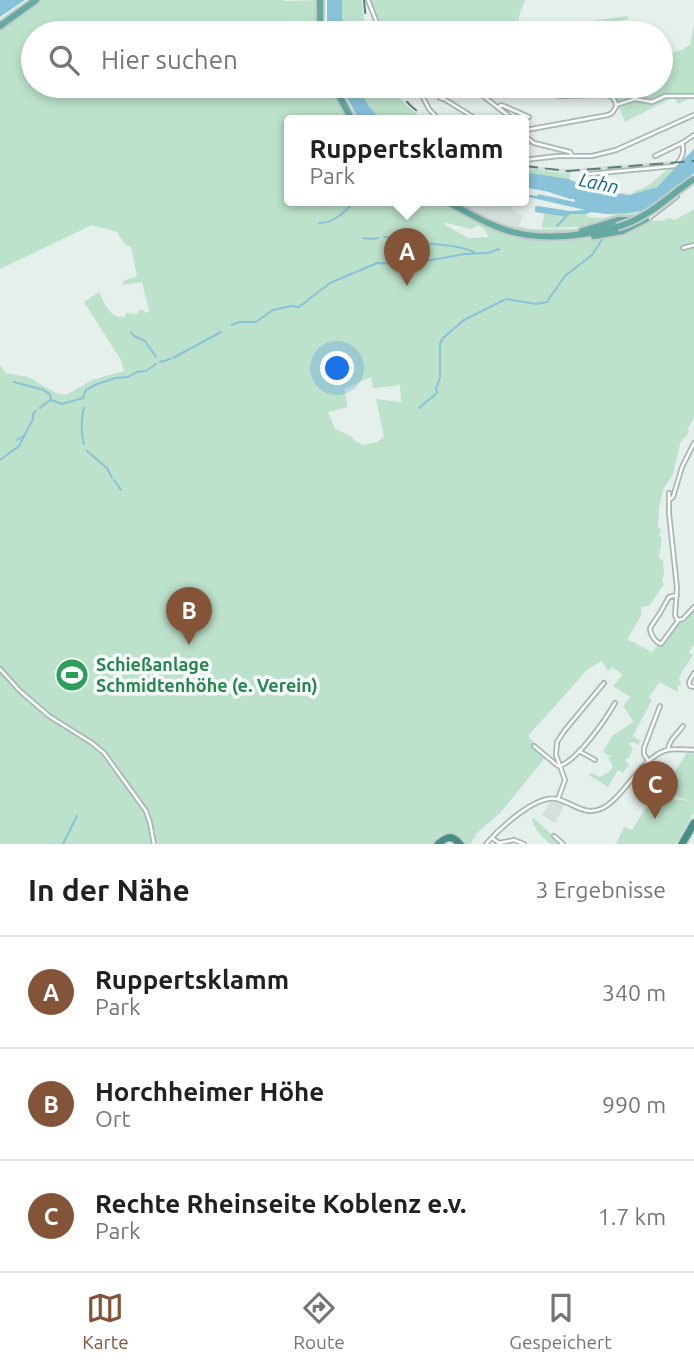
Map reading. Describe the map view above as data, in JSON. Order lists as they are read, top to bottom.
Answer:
{
  "water": ["Lahn"],
  "places": {
    "sports": ["Schießanlage Schmidtenhöhe (e. Verein)"]
  },
  "page": {
    "search": "Hier suchen",
    "popup": ["Ruppertsklamm", "Park"],
    "pins": ["A", "B", "C"],
    "heading": ["In der Nähe", "3 Ergebnisse"],
    "list": [
      {
        "mark": "A",
        "name": "Ruppertsklamm",
        "note": "Park",
        "value": "340 m"
      },
      {
        "mark": "B",
        "name": "Horchheimer Höhe",
        "note": "Ort",
        "value": "990 m"
      },
      {
        "mark": "C",
        "name": "Rechte Rheinseite Koblenz e.v.",
        "note": "Park",
        "value": "1.7 km"
      }
    ],
    "nav": ["Karte", "Route", "Gespeichert"]
  }
}
